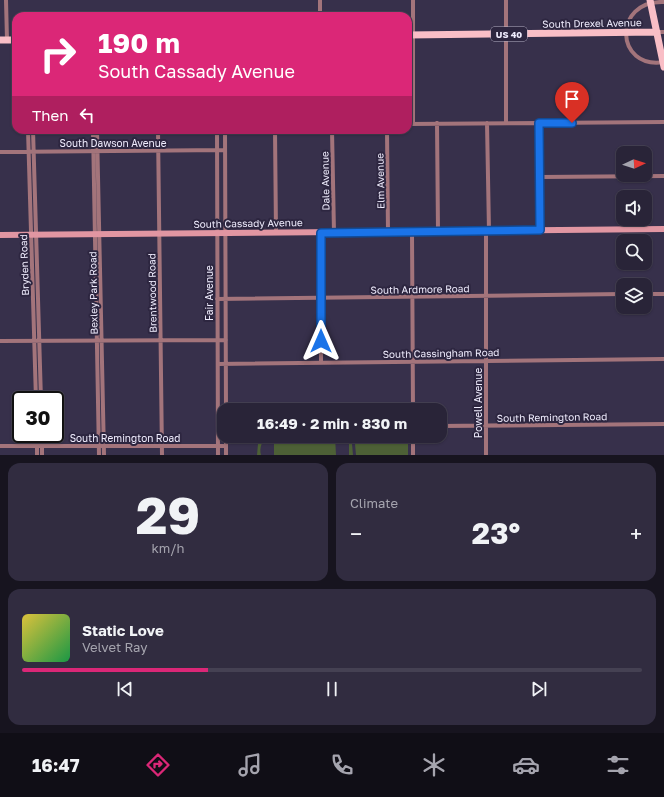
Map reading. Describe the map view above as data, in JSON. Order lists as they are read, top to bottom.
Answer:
{
  "streets": {
    "main road": ["South Drexel Avenue", "US 40"],
    "street": [
      "South Dawson Avenue",
      "Dale Avenue",
      "Elm Avenue",
      "South Cassady Avenue",
      "Bryden Road",
      "South Ardmore Road",
      "Bexley Park Road",
      "Brentwood Road",
      "Fair Avenue",
      "South Cassingham Road",
      "Powell Avenue",
      "South Remington Road"
    ]
  },
  "crossings": [
    ["South Dawson Avenue", "Bryden Road"],
    ["South Dawson Avenue", "Bexley Park Road"],
    ["South Dawson Avenue", "Brentwood Road"],
    ["South Dawson Avenue", "Fair Avenue"],
    ["Dale Avenue", "South Cassady Avenue"],
    ["Elm Avenue", "South Cassady Avenue"],
    ["South Cassady Avenue", "Bryden Road"],
    ["South Cassady Avenue", "Bexley Park Road"],
    ["South Cassady Avenue", "Brentwood Road"],
    ["South Cassady Avenue", "Fair Avenue"],
    ["South Cassady Avenue", "Powell Avenue"],
    ["South Ardmore Road", "Fair Avenue"],
    ["South Ardmore Road", "Powell Avenue"],
    ["Bexley Park Road", "South Remington Road"],
    ["Brentwood Road", "South Remington Road"],
    ["Fair Avenue", "South Cassingham Road"],
    ["Fair Avenue", "South Remington Road"],
    ["South Cassingham Road", "Powell Avenue"],
    ["Powell Avenue", "South Remington Road"]
  ],
  "north": "right",
  "page": {
    "turn": ["190 m", "South Cassady Avenue"],
    "then": "Then",
    "limit": "30",
    "trip": "16:49 · 2 min · 830 m",
    "tile": [
      ["29", "km/h"],
      "Climate"
    ],
    "heat": ["−", "23°", "+"],
    "song": ["Static Love", "Velvet Ray"],
    "tabs": "16:47"
  }
}
